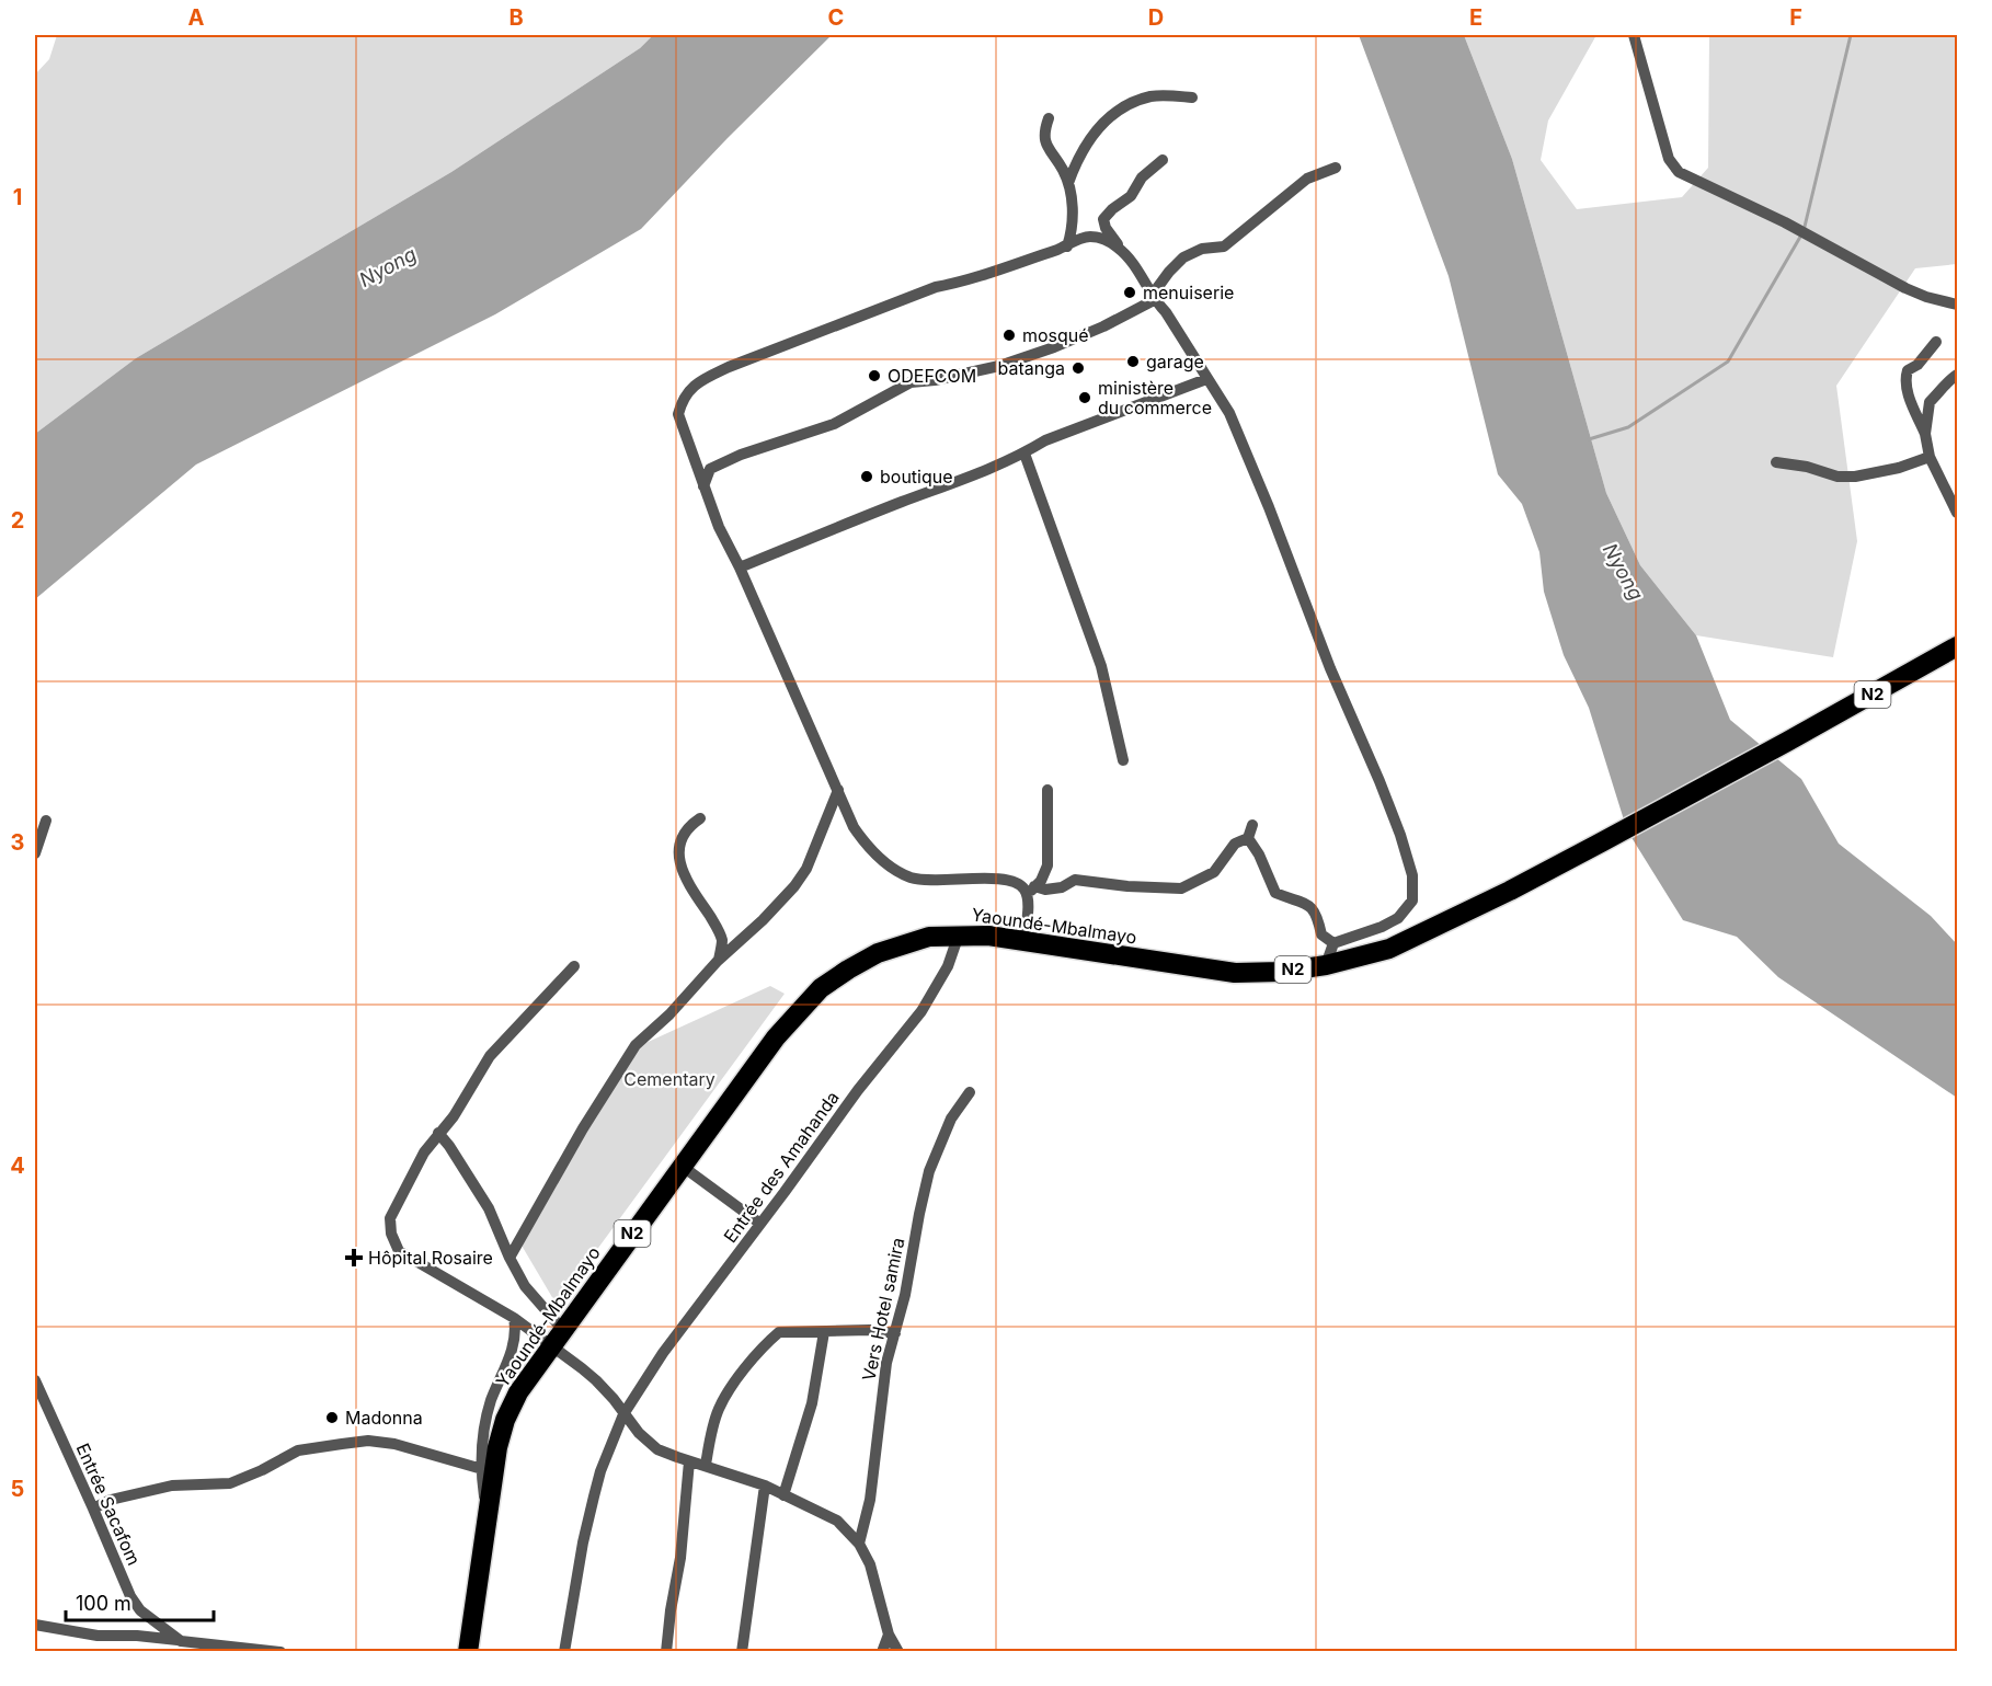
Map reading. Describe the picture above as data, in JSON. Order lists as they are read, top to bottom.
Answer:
{
  "streets": {
    "highway": ["N2", "Yaoundé-Mbalmayo"],
    "street": ["Entrée des Amahanda", "Vers Hotel samira", "Entrée Sacafom"]
  },
  "crossings": [
    ["Yaoundé-Mbalmayo", "Entrée des Amahanda"]
  ],
  "water": ["Nyong"],
  "parks": ["Cementary"],
  "places": {
    "other": [
      "menuiserie",
      "mosqué",
      "garage",
      "batanga",
      "ODEFCOM",
      "ministère du commerce",
      "boutique",
      "Madonna"
    ],
    "health": ["Hôpital Rosaire"]
  },
  "scale_bar": "100 m",
  "grid": {
    "columns": [
      "A",
      "B",
      "C",
      "D",
      "E",
      "F"
    ],
    "rows": [
      "1",
      "2",
      "3",
      "4",
      "5"
    ]
  }
}
